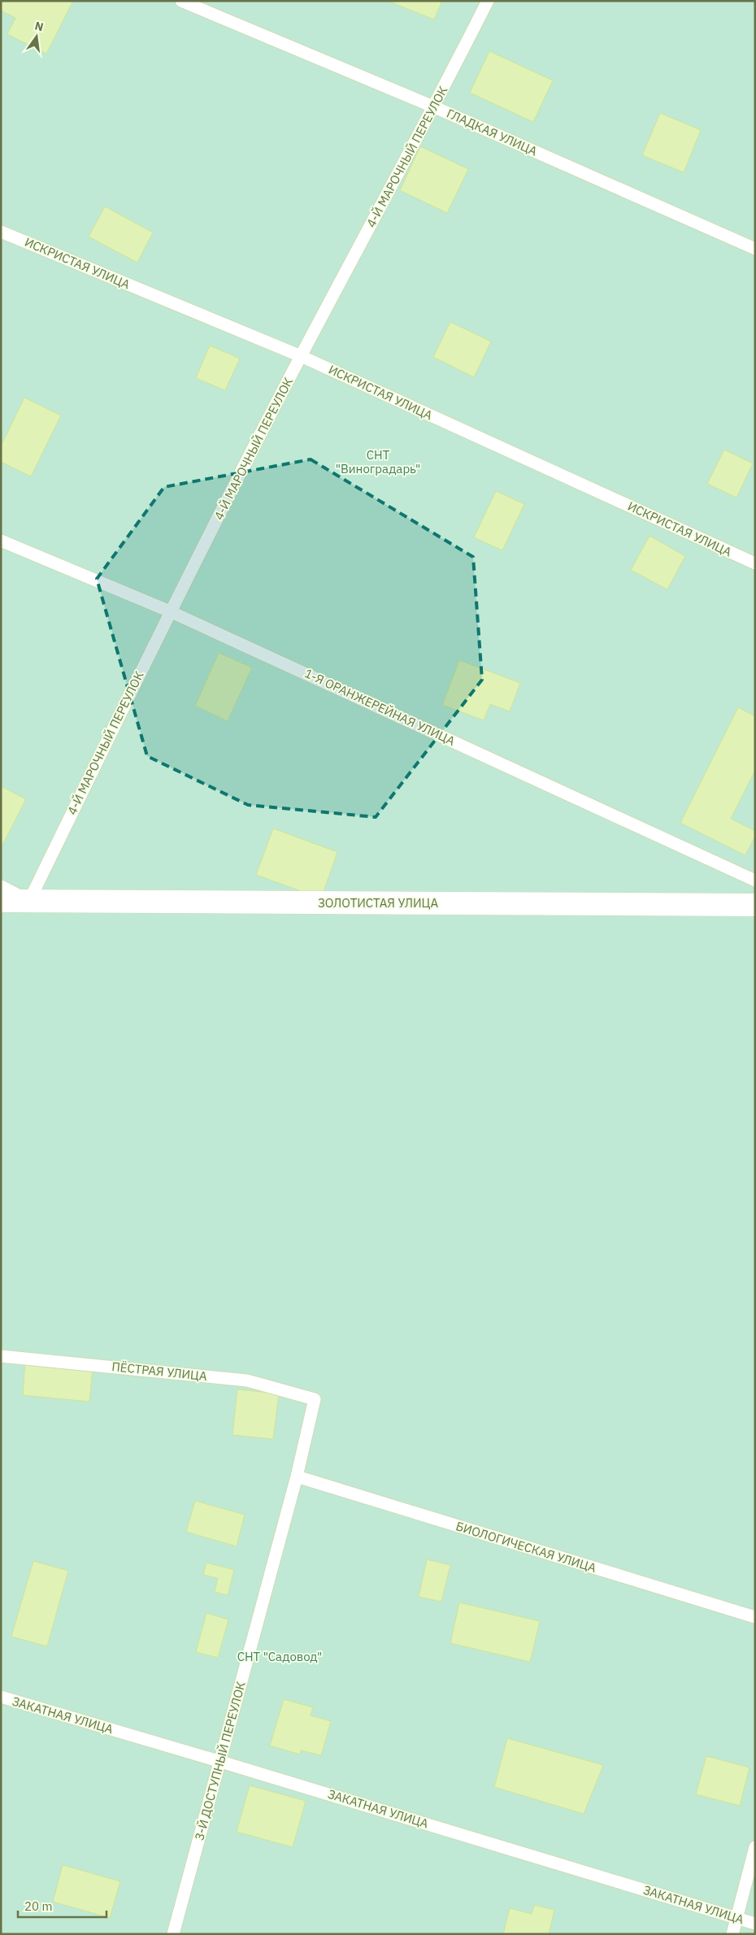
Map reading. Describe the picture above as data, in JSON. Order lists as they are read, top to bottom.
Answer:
{
  "streets": {
    "street": ["ЗОЛОТИСТАЯ УЛИЦА"],
    "lane": [
      "ГЛАДКАЯ УЛИЦА",
      "4-Й МАРОЧНЫЙ ПЕРЕУЛОК",
      "ИСКРИСТАЯ УЛИЦА",
      "1-Я ОРАНЖЕРЕЙНАЯ УЛИЦА",
      "ПЁСТРАЯ УЛИЦА",
      "БИОЛОГИЧЕСКАЯ УЛИЦА",
      "ЗАКАТНАЯ УЛИЦА",
      "3-Й ДОСТУПНЫЙ ПЕРЕУЛОК"
    ]
  },
  "crossings": [
    ["ГЛАДКАЯ УЛИЦА", "4-Й МАРОЧНЫЙ ПЕРЕУЛОК"],
    ["4-Й МАРОЧНЫЙ ПЕРЕУЛОК", "ИСКРИСТАЯ УЛИЦА"],
    ["4-Й МАРОЧНЫЙ ПЕРЕУЛОК", "1-Я ОРАНЖЕРЕЙНАЯ УЛИЦА"],
    ["4-Й МАРОЧНЫЙ ПЕРЕУЛОК", "ЗОЛОТИСТАЯ УЛИЦА"],
    ["ПЁСТРАЯ УЛИЦА", "3-Й ДОСТУПНЫЙ ПЕРЕУЛОК"],
    ["БИОЛОГИЧЕСКАЯ УЛИЦА", "3-Й ДОСТУПНЫЙ ПЕРЕУЛОК"],
    ["ЗАКАТНАЯ УЛИЦА", "3-Й ДОСТУПНЫЙ ПЕРЕУЛОК"]
  ],
  "parks": ["СНТ \"Виноградарь\"", "СНТ \"Садовод\""],
  "scale_bar": "20 m",
  "north": "top"
}
